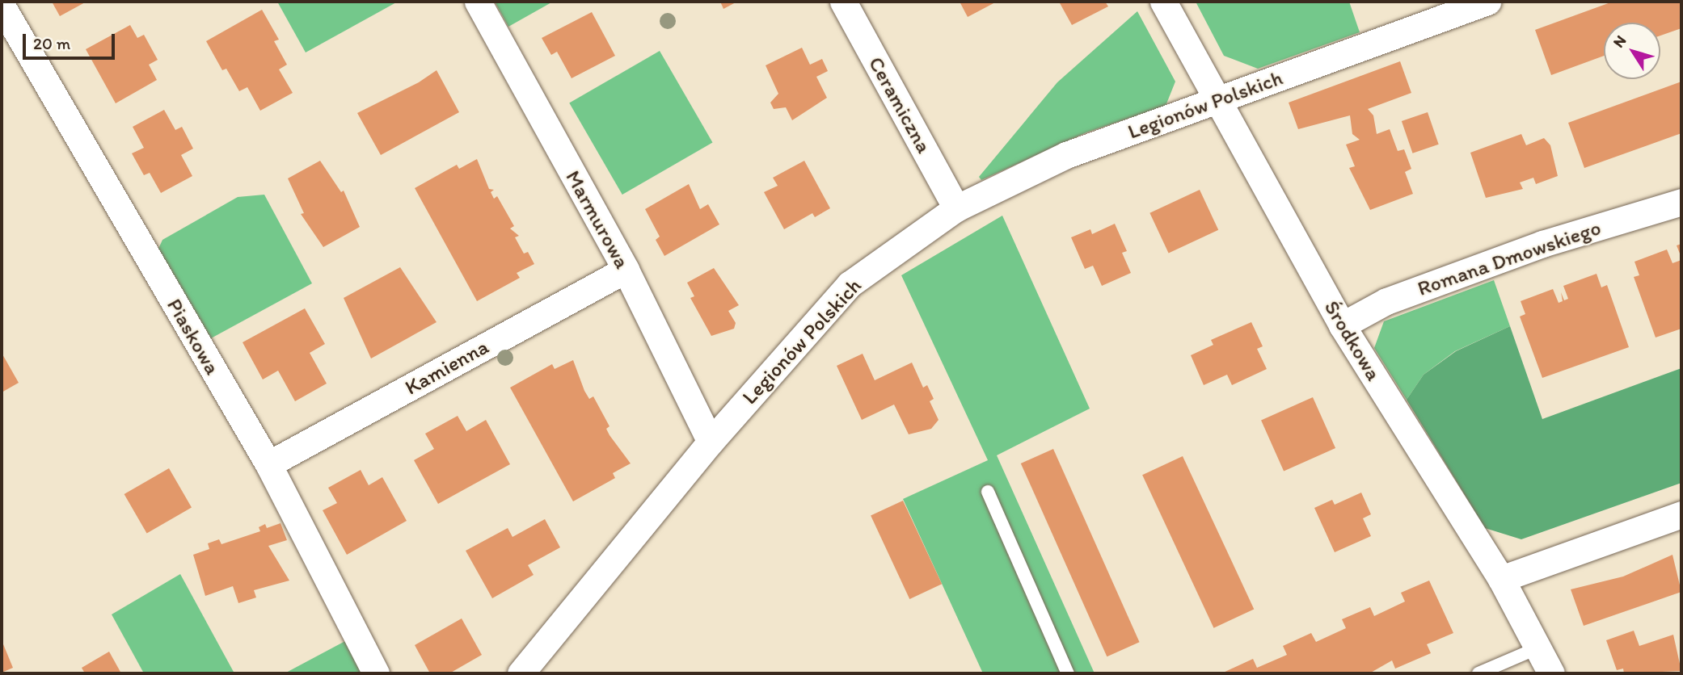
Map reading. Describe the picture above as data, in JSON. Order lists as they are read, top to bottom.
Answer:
{
  "streets": {
    "street": [
      "Ceramiczna",
      "Legionów Polskich",
      "Marmurowa",
      "Romana Dmowskiego",
      "Piaskowa",
      "Środkowa",
      "Kamienna"
    ]
  },
  "crossings": [
    ["Ceramiczna", "Legionów Polskich"],
    ["Legionów Polskich", "Marmurowa"],
    ["Legionów Polskich", "Środkowa"],
    ["Marmurowa", "Kamienna"],
    ["Romana Dmowskiego", "Środkowa"],
    ["Piaskowa", "Kamienna"]
  ],
  "scale_bar": "20 m",
  "north": "top left"
}
